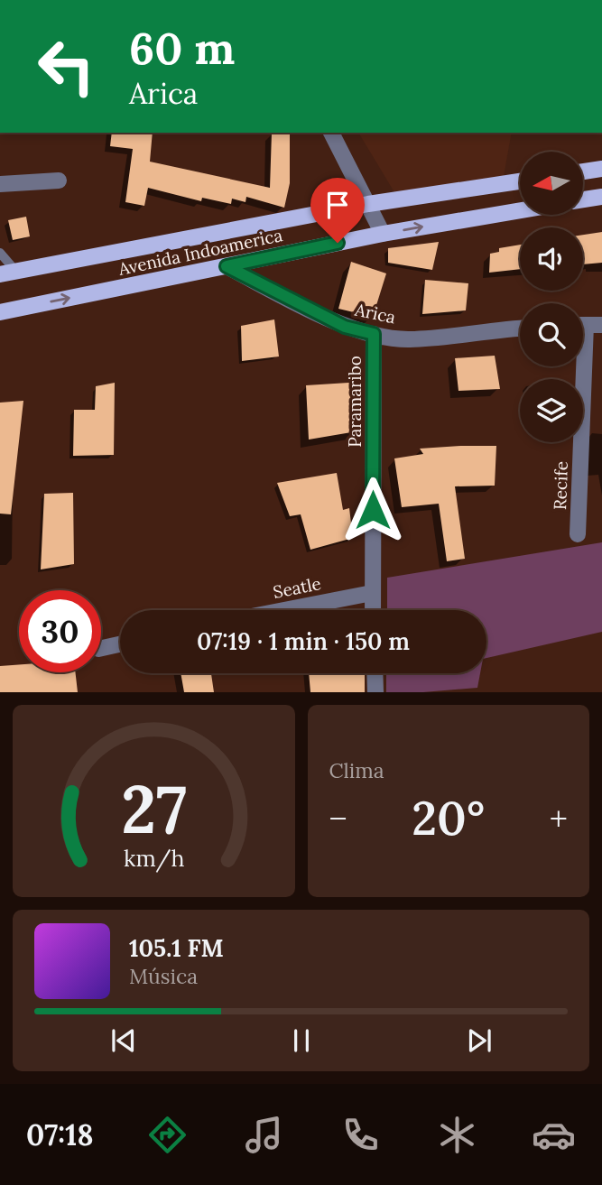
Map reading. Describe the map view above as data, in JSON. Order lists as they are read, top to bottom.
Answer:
{
  "streets": {
    "main road": ["Avenida Indoamerica"],
    "street": [
      "Arica",
      "Paramaribo",
      "Recife",
      "Seatle"
    ]
  },
  "crossings": [
    ["Avenida Indoamerica", "Arica"],
    ["Arica", "Paramaribo"],
    ["Paramaribo", "Seatle"]
  ],
  "north": "left",
  "page": {
    "turn": ["60 m", "Arica"],
    "limit": "30",
    "trip": "07:19 · 1 min · 150 m",
    "tile": "Clima",
    "heat": ["−", "20°", "+"],
    "song": ["105.1 FM", "Música"],
    "tabs": "07:18",
    "gauge": ["27", "km/h"]
  }
}
